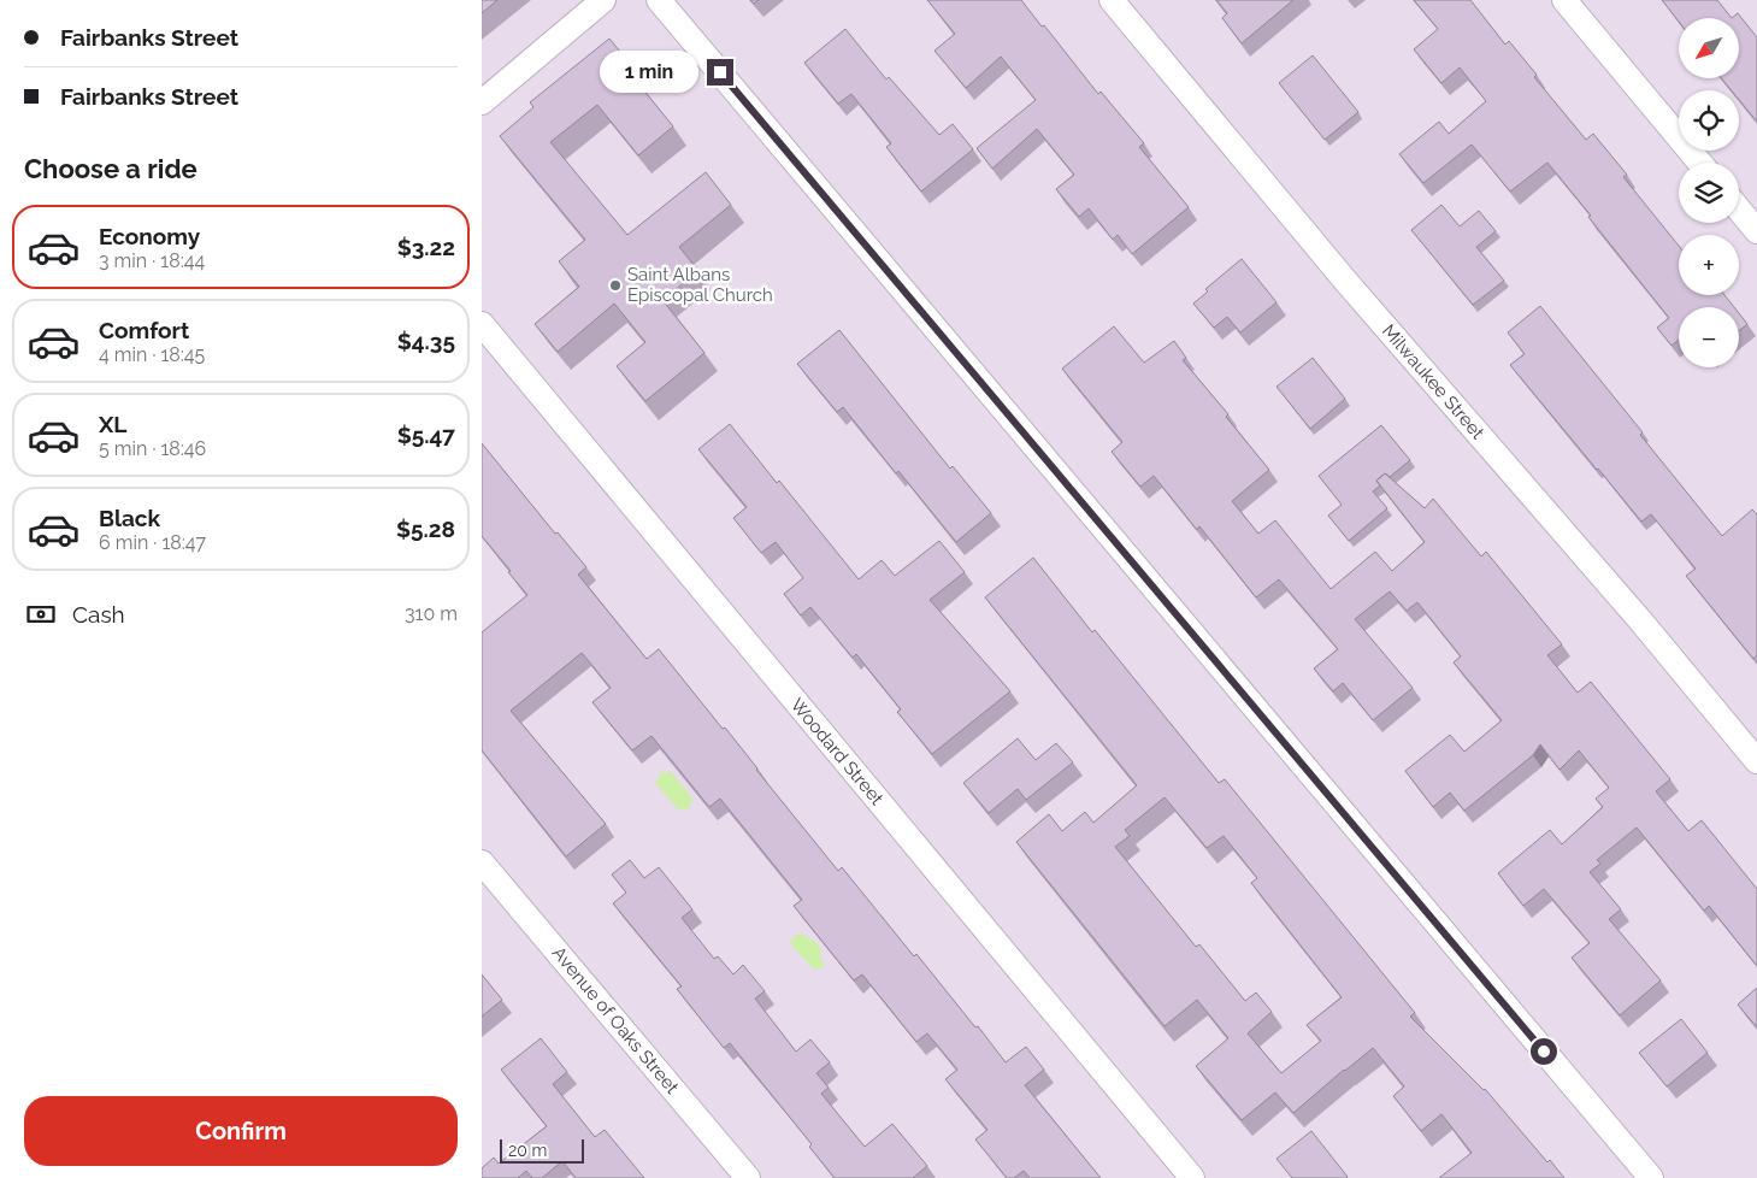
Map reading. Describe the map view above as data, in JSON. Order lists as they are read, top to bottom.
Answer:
{
  "streets": {
    "street": ["Milwaukee Street", "Woodard Street", "Avenue of Oaks Street"]
  },
  "places": ["Saint Albans Episcopal Church"],
  "scale_bar": "20 m",
  "north": "bottom left",
  "page": {
    "banner": ["Fairbanks Street", "Fairbanks Street"],
    "map_buttons": ["+", "−"],
    "bubble": "1 min",
    "heading": "Choose a ride",
    "list": [
      {
        "name": "Economy",
        "note": "3 min · 18:44",
        "value": "$3.22"
      },
      {
        "name": "Comfort",
        "note": "4 min · 18:45",
        "value": "$4.35"
      },
      {
        "name": "XL",
        "note": "5 min · 18:46",
        "value": "$5.47"
      },
      {
        "name": "Black",
        "note": "6 min · 18:47",
        "value": "$5.28"
      }
    ],
    "pay": ["Cash", "310 m"],
    "buttons": "Confirm",
    "scale": "20 m"
  }
}
